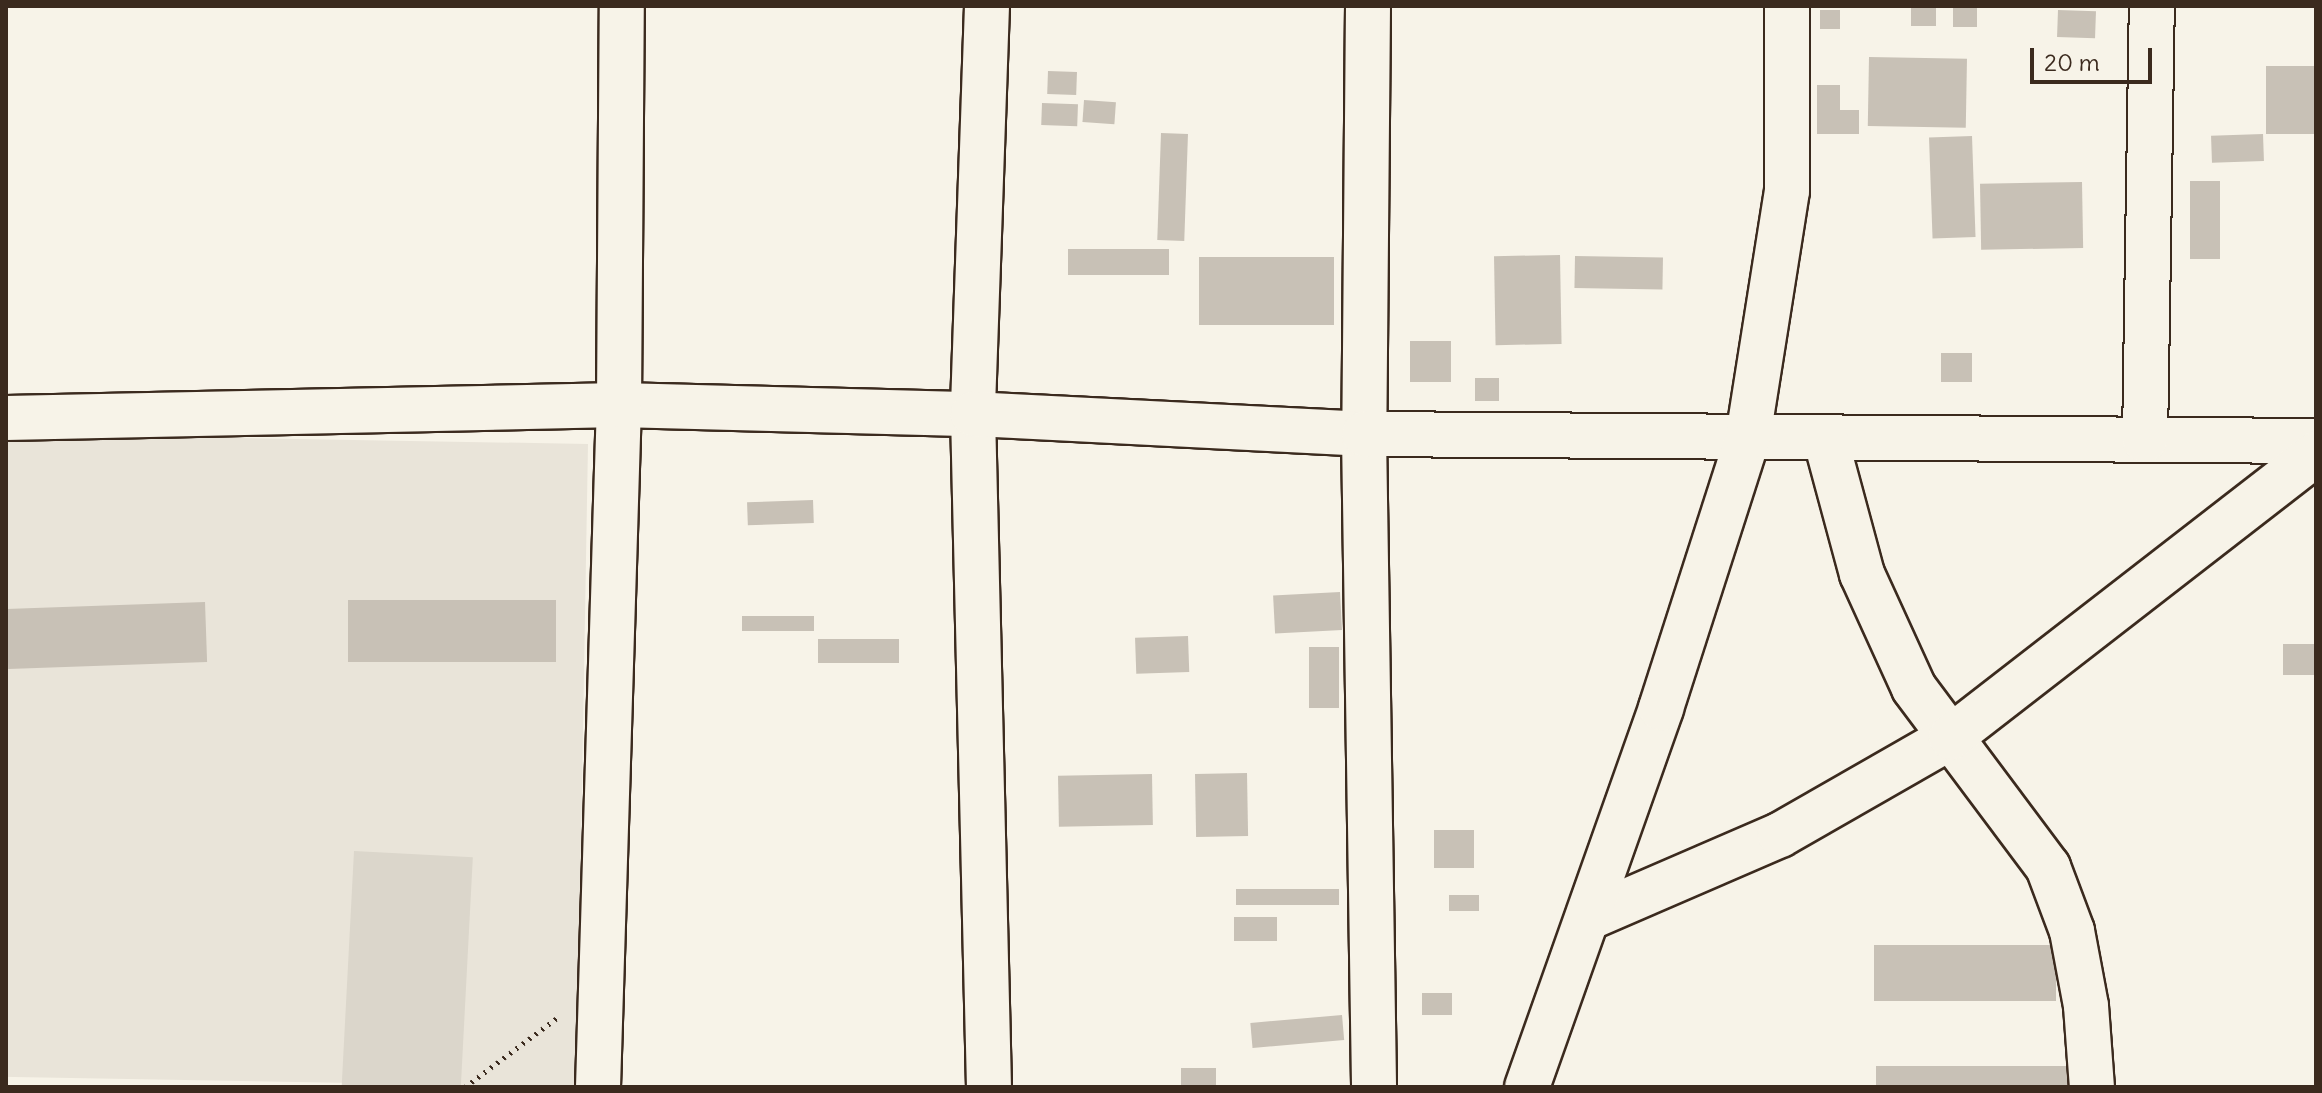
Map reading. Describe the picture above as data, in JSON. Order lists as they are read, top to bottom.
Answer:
{
  "scale_bar": "20 m"
}
